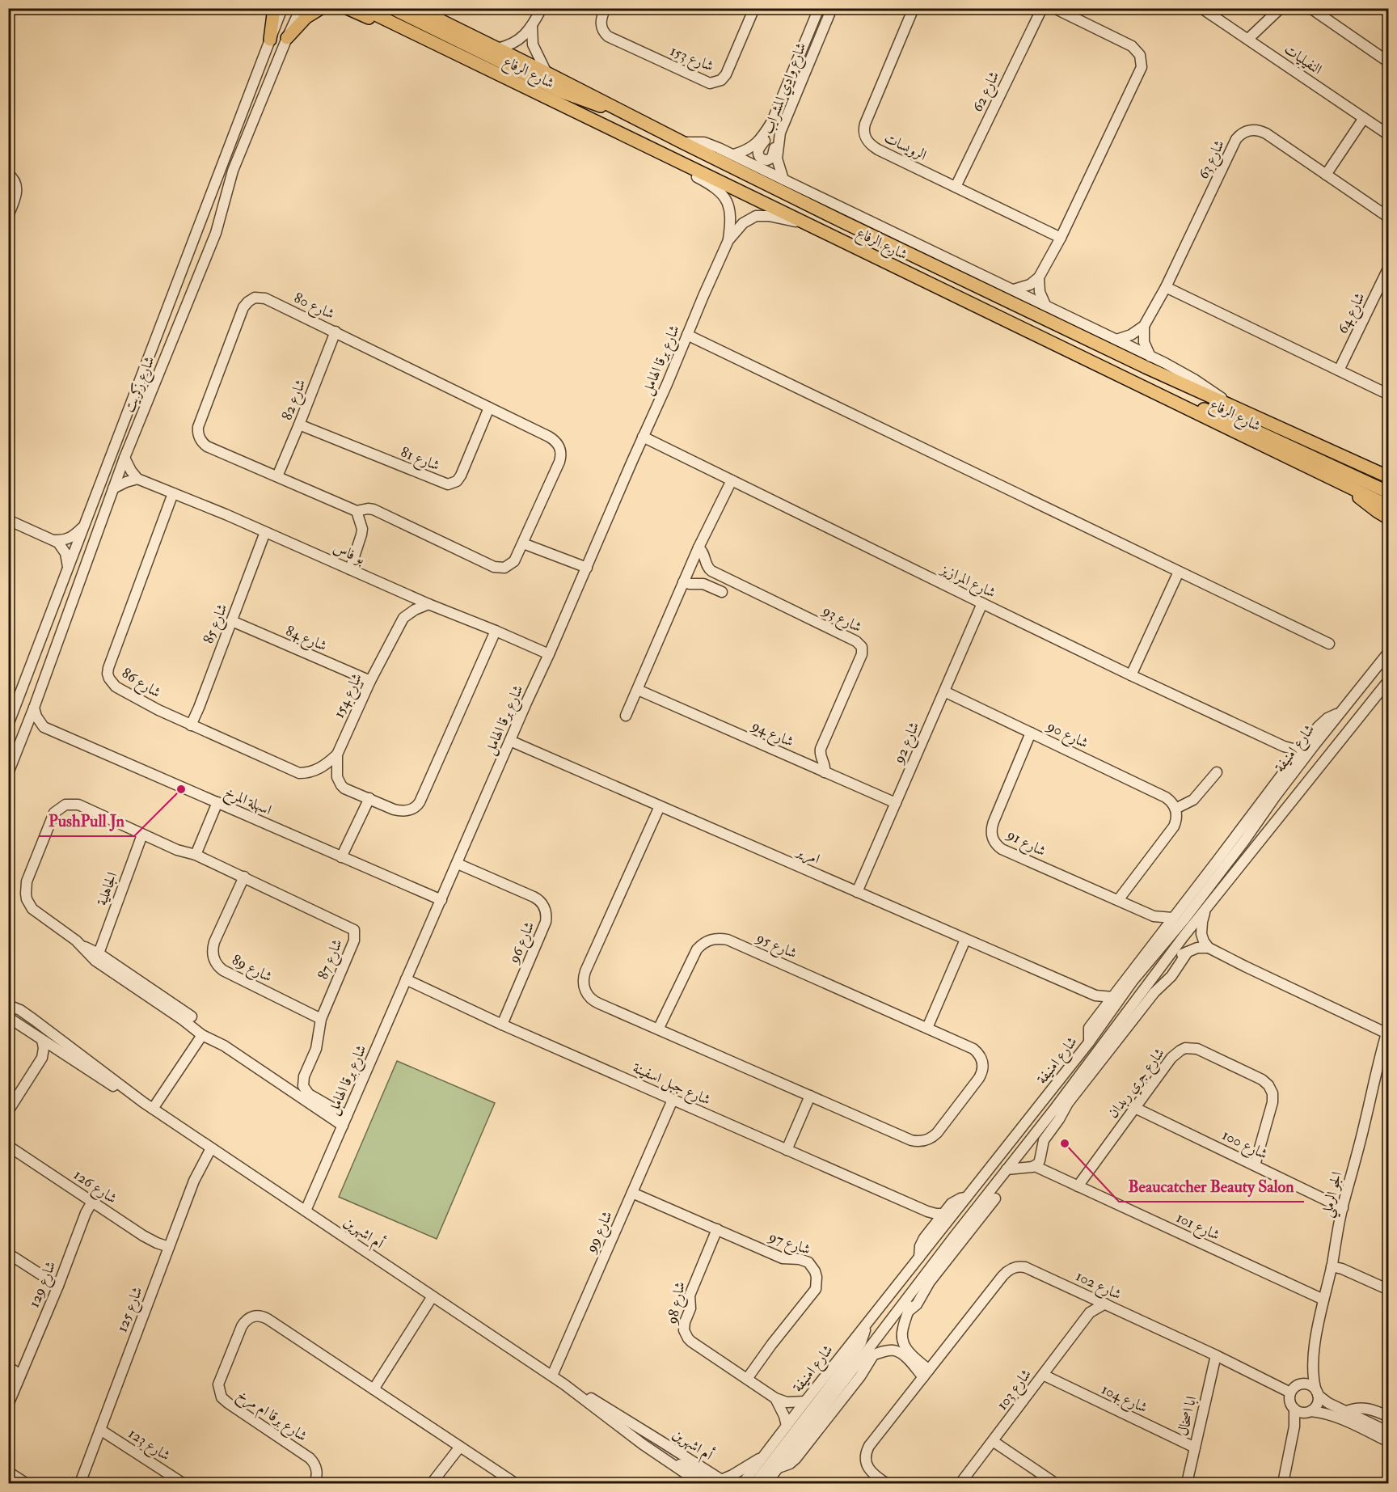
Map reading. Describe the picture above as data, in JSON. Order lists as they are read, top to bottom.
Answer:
{
  "streets": {
    "main road": ["شارع الرفاع"],
    "street": [
      "شارع 153",
      "النفيليات",
      "شارع وادي المشراب",
      "شارع 62",
      "الرويسات",
      "شارع 63",
      "شارع 80",
      "شارع 64",
      "شارع برقا الهامل",
      "شارع زكريت",
      "شارع 82",
      "شارع 81",
      "بو فاس",
      "شارع المرازيز",
      "شارع 93",
      "شارع 85",
      "شارع 84",
      "شارع 86",
      "شارع 154",
      "شارع 94",
      "شارع 90",
      "شارع 92",
      "شارع امنيفة",
      "اسهلة المرخ",
      "شارع 91",
      "امرير",
      "الجاهلية",
      "شارع 96",
      "شارع 95",
      "شارع 87",
      "شارع 89",
      "شارع جري ربدان",
      "شارع جبل اسفينة",
      "شارع 100",
      "شارع 126",
      "الجو الرملي",
      "شارع 101",
      "شارع 99",
      "أم اشهرين",
      "شارع 97",
      "شارع 129",
      "شارع 102",
      "شارع 98",
      "شارع 125",
      "شارع 103",
      "شارع 104",
      "شارع برقا ام مرخ",
      "ابا اصخال",
      "شارع 123"
    ]
  },
  "crossings": [
    ["شارع الرفاع", "شارع وادي المشراب"],
    ["شارع الرفاع", "شارع برقا الهامل"],
    ["شارع 62", "الرويسات"],
    ["شارع 80", "شارع 82"],
    ["شارع 80", "شارع 81"],
    ["شارع برقا الهامل", "بو فاس"],
    ["شارع برقا الهامل", "شارع المرازيز"],
    ["شارع برقا الهامل", "اسهلة المرخ"],
    ["شارع برقا الهامل", "امرير"],
    ["شارع برقا الهامل", "شارع 96"],
    ["شارع برقا الهامل", "شارع 87"],
    ["شارع برقا الهامل", "شارع جبل اسفينة"],
    ["شارع برقا الهامل", "أم اشهرين"],
    ["شارع 82", "شارع 81"],
    ["بو فاس", "شارع 85"],
    ["بو فاس", "شارع 86"],
    ["بو فاس", "شارع 154"],
    ["شارع المرازيز", "شارع 92"],
    ["شارع 93", "شارع 94"],
    ["شارع 85", "شارع 84"],
    ["شارع 85", "شارع 86"],
    ["شارع 84", "شارع 154"],
    ["شارع 86", "شارع 154"],
    ["شارع 94", "شارع 92"],
    ["شارع 90", "شارع 92"],
    ["شارع 90", "شارع 91"],
    ["شارع 92", "امرير"],
    ["شارع امنيفة", "شارع 98"],
    ["امرير", "شارع 95"],
    ["الجاهلية", "شارع 87"],
    ["شارع 96", "شارع جبل اسفينة"],
    ["شارع 87", "شارع 89"],
    ["شارع جري ربدان", "شارع 100"],
    ["شارع جري ربدان", "شارع 101"],
    ["شارع جبل اسفينة", "شارع 99"],
    ["شارع 100", "الجو الرملي"],
    ["شارع 126", "شارع 129"],
    ["شارع 126", "شارع 125"],
    ["الجو الرملي", "شارع 101"],
    ["الجو الرملي", "شارع 102"],
    ["شارع 99", "أم اشهرين"],
    ["شارع 99", "شارع 97"],
    ["أم اشهرين", "شارع 125"],
    ["شارع 97", "شارع 98"],
    ["شارع 102", "شارع 103"],
    ["شارع 102", "ابا اصخال"],
    ["شارع 125", "شارع 123"],
    ["شارع 103", "شارع 104"],
    ["شارع 104", "ابا اصخال"]
  ],
  "places": ["PushPull Jn", "Beaucatcher Beauty Salon"]
}
